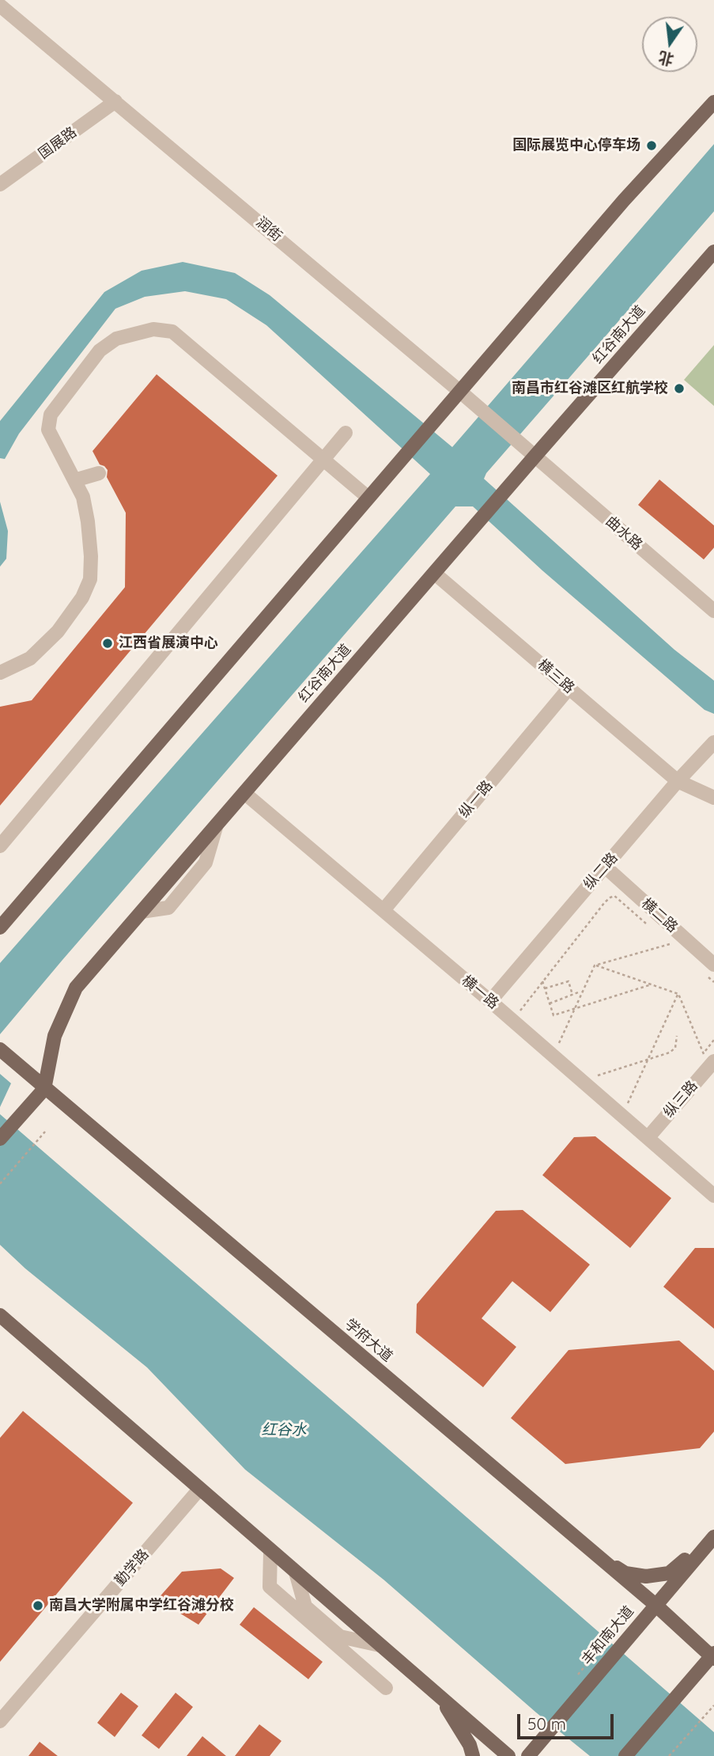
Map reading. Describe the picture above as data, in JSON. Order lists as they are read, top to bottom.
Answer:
{
  "streets": {
    "main road": ["红谷南大道", "学府大道", "丰和南大道"],
    "street": [
      "国展路",
      "润街",
      "曲水路",
      "横三路",
      "纵一路",
      "纵二路",
      "横二路",
      "横一路",
      "纵三路",
      "勤学路"
    ]
  },
  "crossings": [
    ["国展路", "润街"],
    ["润街", "红谷南大道"],
    ["润街", "曲水路"],
    ["红谷南大道", "曲水路"],
    ["红谷南大道", "横三路"],
    ["红谷南大道", "横一路"],
    ["红谷南大道", "学府大道"],
    ["横三路", "纵一路"],
    ["横三路", "纵二路"],
    ["纵一路", "横一路"],
    ["纵二路", "横二路"],
    ["纵二路", "横一路"],
    ["横一路", "纵三路"],
    ["学府大道", "丰和南大道"]
  ],
  "water": ["红谷水"],
  "places": [
    "国际展览中心停车场",
    "南昌市红谷滩区红航学校",
    "江西省展演中心",
    "南昌大学附属中学红谷滩分校"
  ],
  "scale_bar": "50 m",
  "north": "bottom"
}
